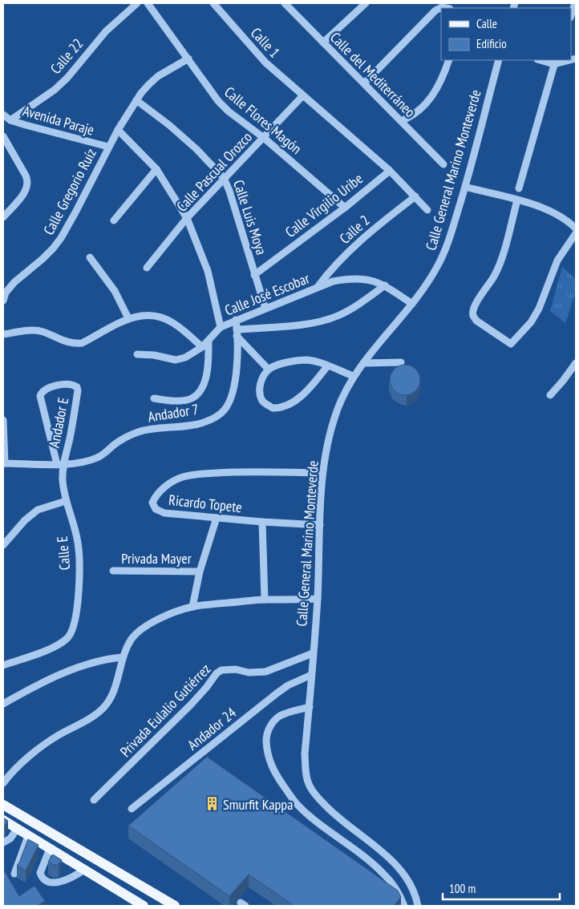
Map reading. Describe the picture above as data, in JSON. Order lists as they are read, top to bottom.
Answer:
{
  "streets": {
    "street": [
      "Calle 1",
      "Calle 22",
      "Calle del Mediterráneo",
      "Avenida Paraje",
      "Calle Flores Magón",
      "Calle General Marino Monteverde",
      "Calle Pascual Orozco",
      "Calle Gregorio Ruíz",
      "Calle Virgilio Uribe",
      "Calle Luis Moya",
      "Calle 2",
      "Calle José Escobar",
      "Andador 7",
      "Andador E",
      "Ricardo Topete",
      "Calle E",
      "Privada Mayer",
      "Privada Eulalio Gutiérrez",
      "Andador 24"
    ]
  },
  "crossings": [
    ["Calle 1", "Calle Pascual Orozco"],
    ["Calle 1", "Calle Virgilio Uribe"],
    ["Calle 1", "Calle 2"],
    ["Calle 22", "Avenida Paraje"],
    ["Avenida Paraje", "Calle Gregorio Ruíz"],
    ["Calle Flores Magón", "Calle Pascual Orozco"],
    ["Calle Flores Magón", "Calle Gregorio Ruíz"],
    ["Calle Flores Magón", "Calle Virgilio Uribe"],
    ["Calle General Marino Monteverde", "Calle José Escobar"],
    ["Calle General Marino Monteverde", "Ricardo Topete"],
    ["Calle General Marino Monteverde", "Privada Eulalio Gutiérrez"],
    ["Calle General Marino Monteverde", "Andador 24"],
    ["Calle Pascual Orozco", "Calle Luis Moya"],
    ["Calle Gregorio Ruíz", "Calle Luis Moya"],
    ["Calle Virgilio Uribe", "Calle Luis Moya"],
    ["Calle Luis Moya", "Calle José Escobar"],
    ["Calle 2", "Calle José Escobar"],
    ["Calle José Escobar", "Andador 7"],
    ["Andador 7", "Andador E"],
    ["Andador 7", "Calle E"],
    ["Andador E", "Calle E"]
  ],
  "places": {
    "building": ["Smurfit Kappa"]
  },
  "legend": ["Calle", "Edificio"],
  "scale_bar": "100 m"
}
